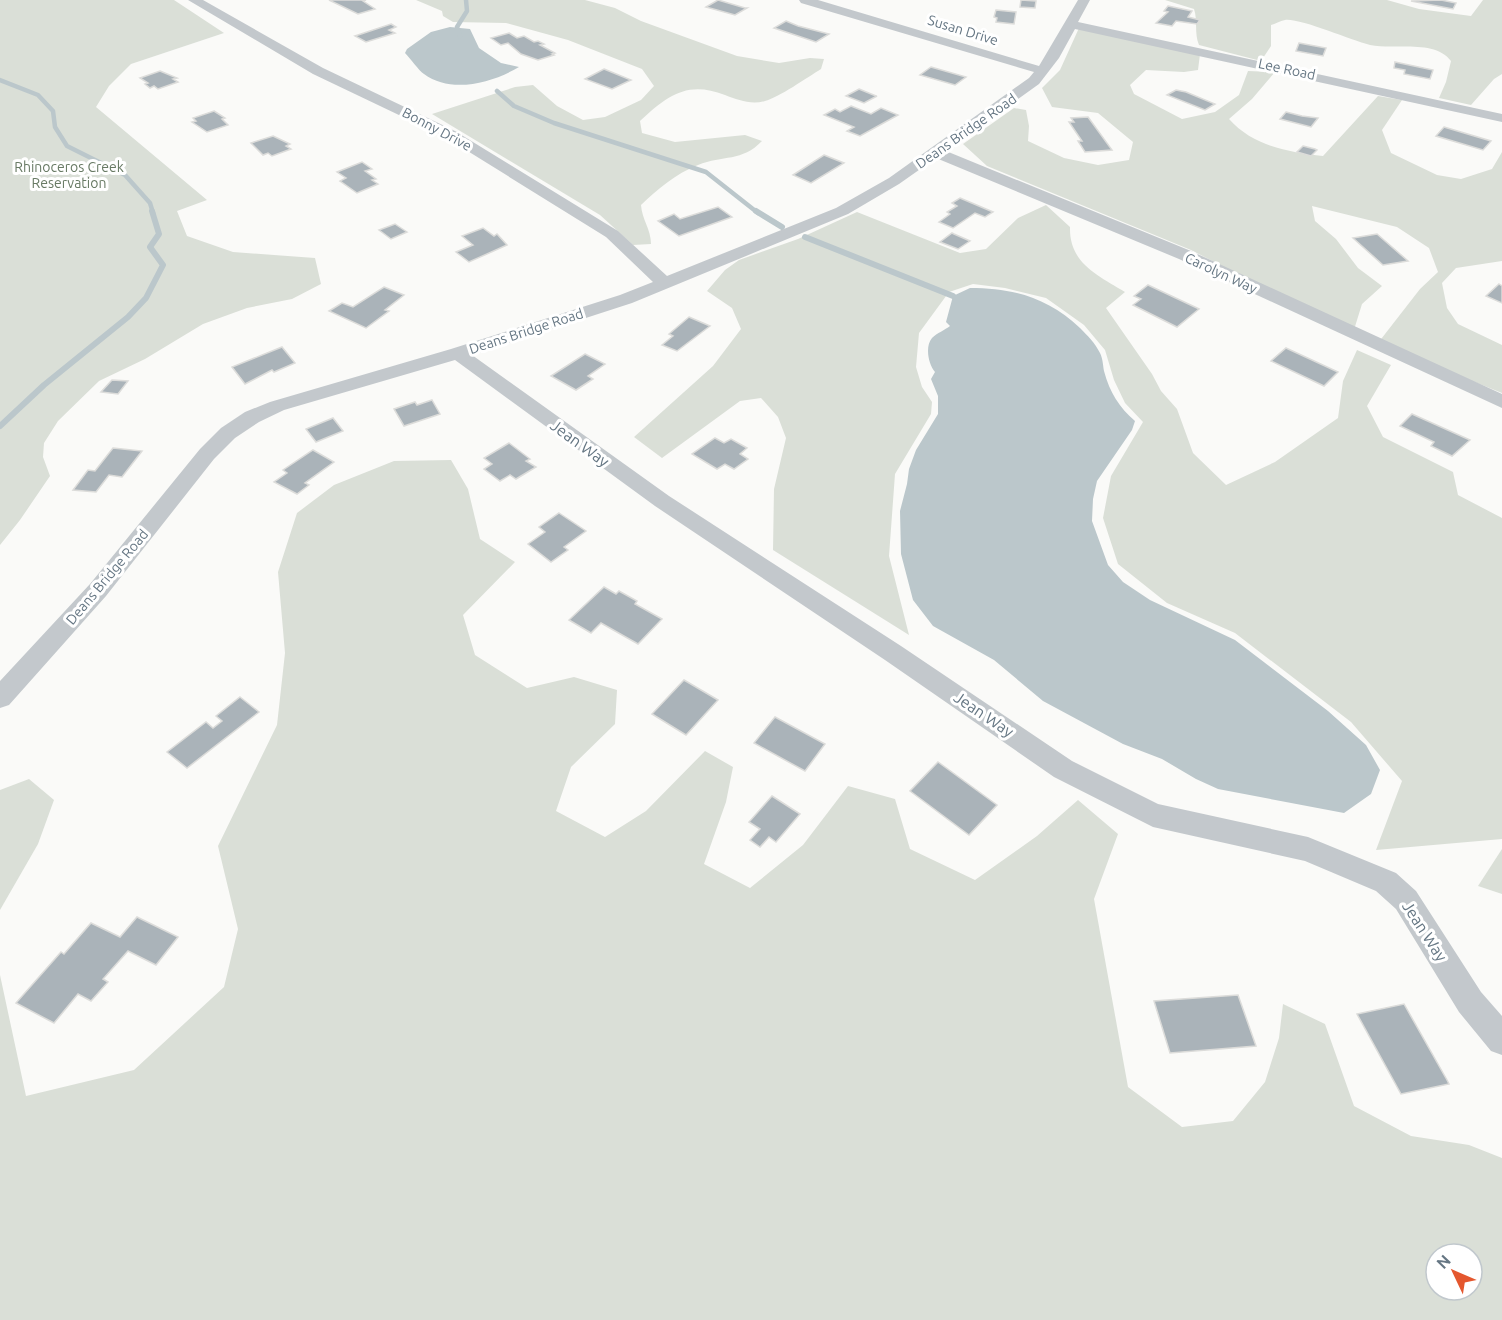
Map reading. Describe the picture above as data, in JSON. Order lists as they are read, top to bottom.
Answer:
{
  "streets": {
    "street": [
      "Susan Drive",
      "Lee Road",
      "Bonny Drive",
      "Deans Bridge Road",
      "Carolyn Way",
      "Jean Way"
    ]
  },
  "crossings": [
    ["Susan Drive", "Deans Bridge Road"],
    ["Lee Road", "Deans Bridge Road"],
    ["Bonny Drive", "Deans Bridge Road"],
    ["Deans Bridge Road", "Carolyn Way"],
    ["Deans Bridge Road", "Jean Way"]
  ],
  "parks": ["Rhinoceros Creek Reservation"],
  "north": "top left"
}
